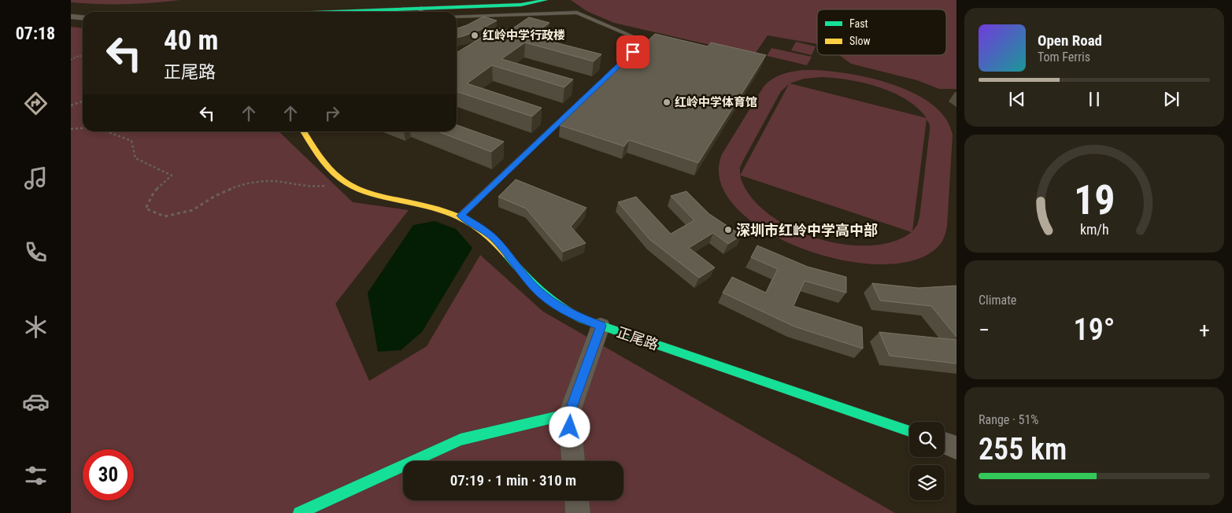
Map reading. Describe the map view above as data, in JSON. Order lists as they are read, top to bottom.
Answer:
{
  "streets": {
    "street": ["正尾路"]
  },
  "places": ["红岭中学行政楼", "红岭中学体育馆", "深圳市红岭中学高中部"],
  "legend": ["Fast", "Slow"],
  "page": {
    "tabs": "07:18",
    "turn": ["40 m", "正尾路"],
    "song": ["Open Road", "Tom Ferris"],
    "tile": [
      "Climate",
      ["Range · 51%", "255 km"]
    ],
    "heat": ["−", "19°", "+"],
    "limit": "30",
    "trip": "07:19 · 1 min · 310 m",
    "gauge": ["19", "km/h"]
  }
}
